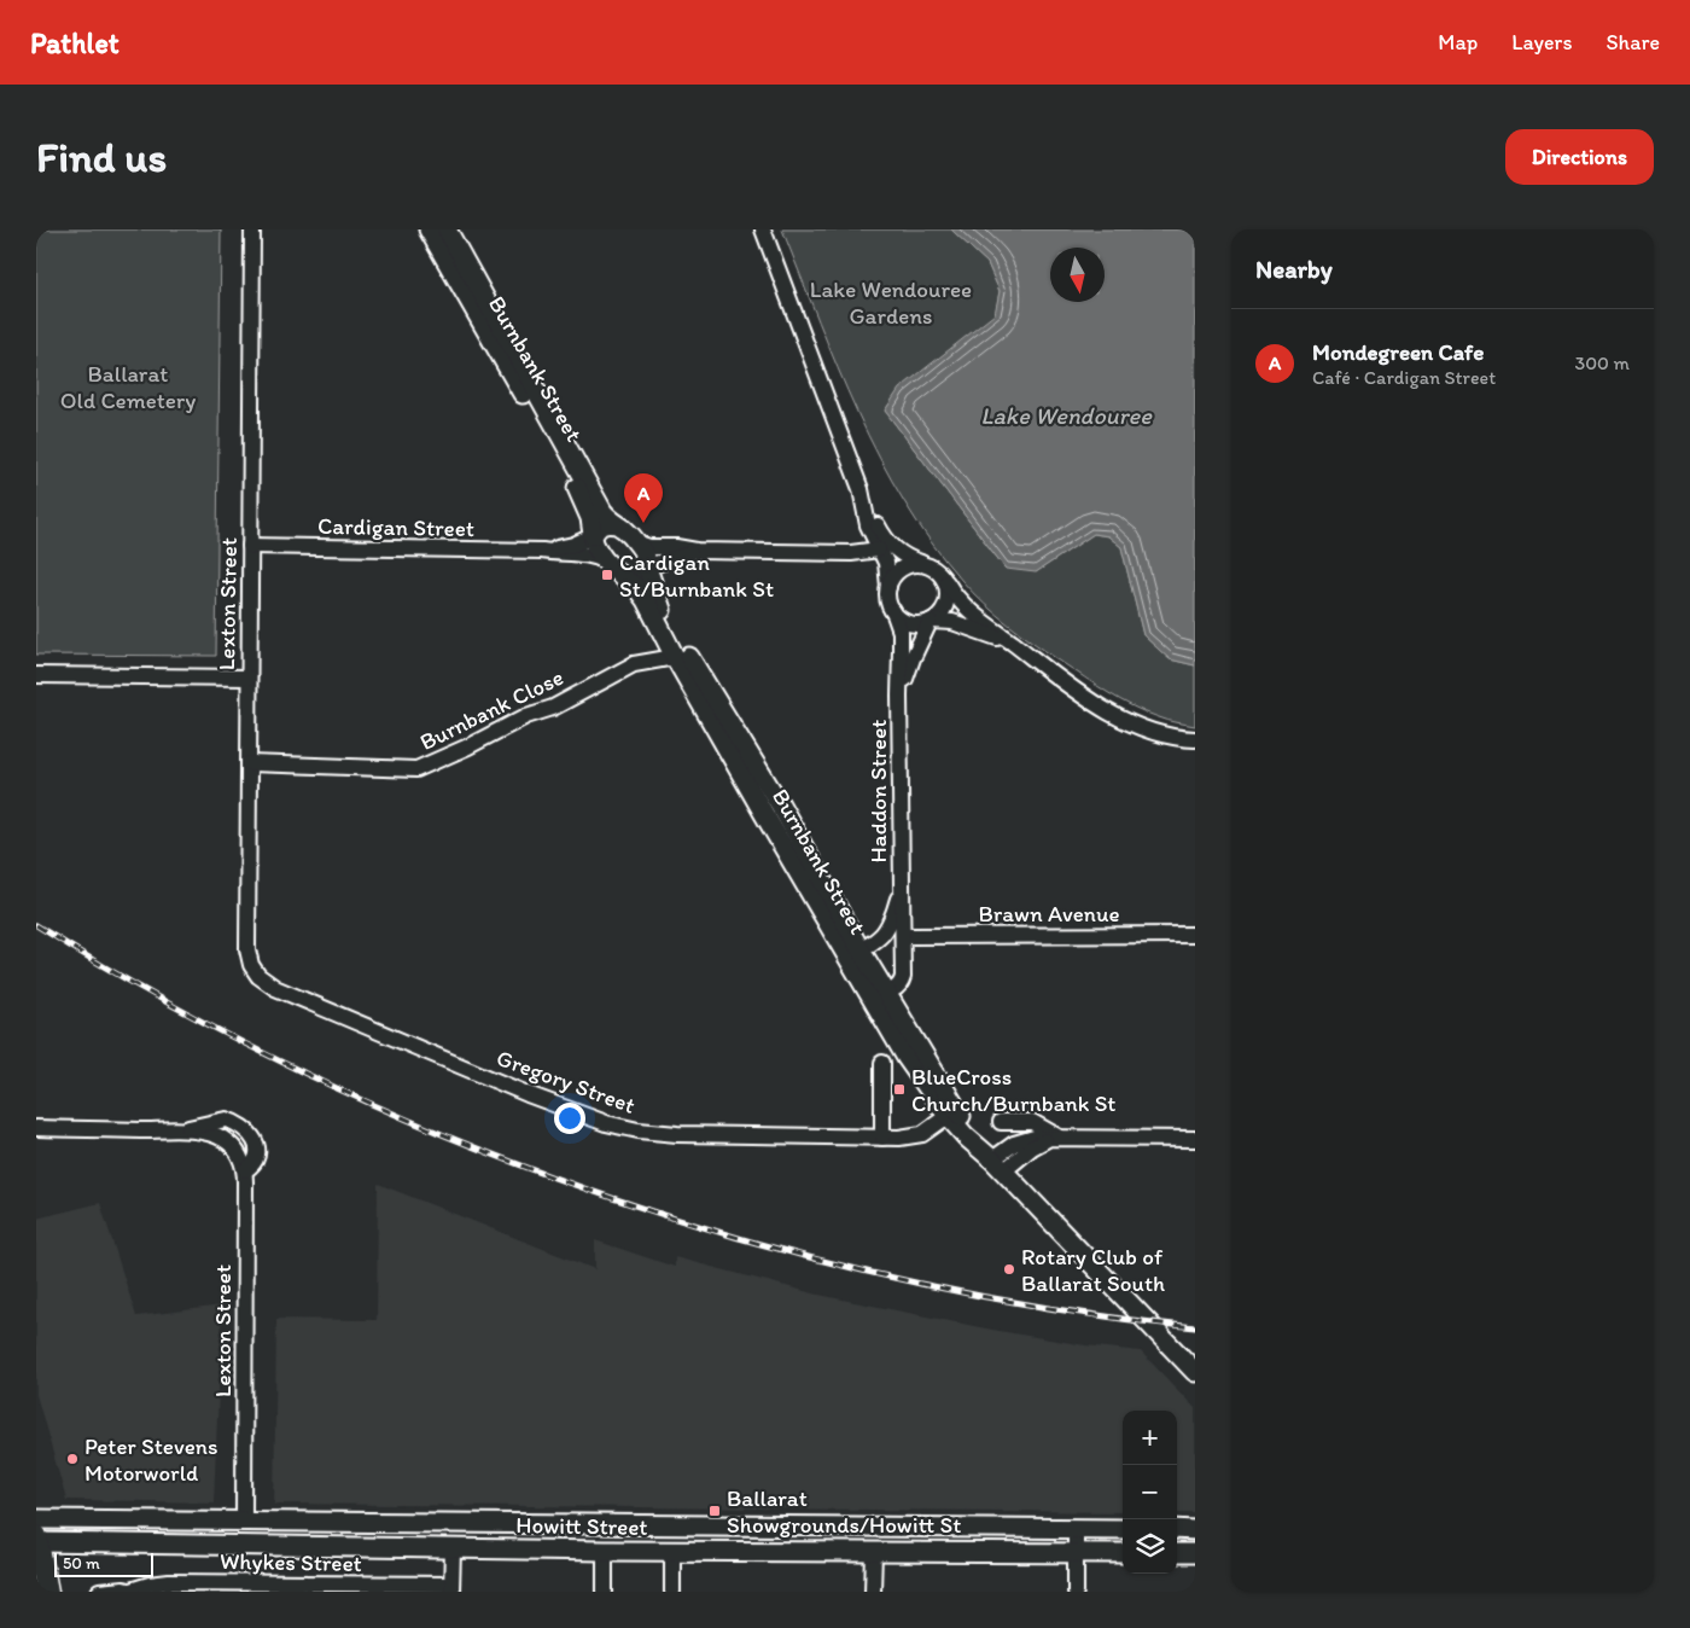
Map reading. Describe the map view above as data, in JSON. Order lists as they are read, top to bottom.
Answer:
{
  "streets": {
    "main road": ["Burnbank Street", "Howitt Street"],
    "street": [
      "Cardigan Street",
      "Lexton Street",
      "Burnbank Close",
      "Haddon Street",
      "Brawn Avenue",
      "Gregory Street",
      "Whykes Street"
    ]
  },
  "crossings": [
    ["Burnbank Street", "Cardigan Street"],
    ["Burnbank Street", "Burnbank Close"],
    ["Burnbank Street", "Haddon Street"],
    ["Burnbank Street", "Gregory Street"],
    ["Cardigan Street", "Lexton Street"],
    ["Lexton Street", "Burnbank Close"],
    ["Lexton Street", "Gregory Street"],
    ["Lexton Street", "Howitt Street"],
    ["Haddon Street", "Brawn Avenue"]
  ],
  "water": ["Lake Wendouree"],
  "parks": ["Lake Wendouree Gardens", "Ballarat Old Cemetery"],
  "places": {
    "transit": ["Cardigan St/Burnbank St", "BlueCross Church/Burnbank St", "Ballarat Showgrounds/Howitt St"],
    "other": ["Rotary Club of Ballarat South", "Peter Stevens Motorworld"]
  },
  "scale_bar": "50 m",
  "north": "bottom",
  "page": {
    "header": "Pathlet",
    "nav": ["Map", "Layers", "Share"],
    "buttons": "Directions",
    "title": "Find us",
    "heading": "Nearby",
    "list": [
      {
        "mark": "A",
        "name": "Mondegreen Cafe",
        "note": "Café · Cardigan Street",
        "value": "300 m"
      }
    ],
    "pins": "A",
    "map_buttons": ["+", "−"],
    "scale": "50 m"
  }
}
